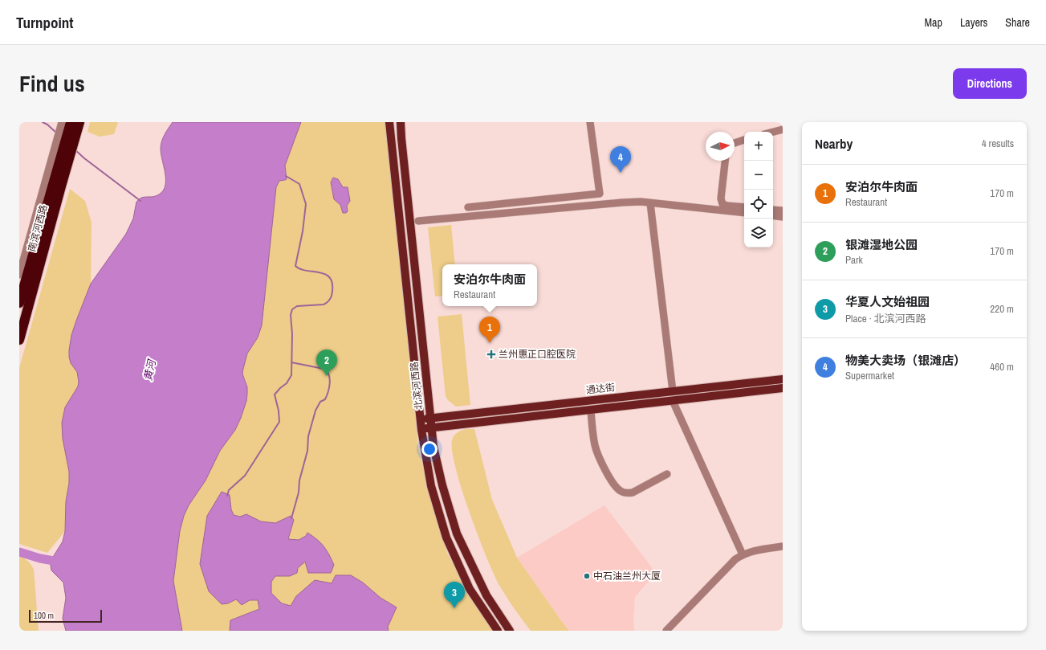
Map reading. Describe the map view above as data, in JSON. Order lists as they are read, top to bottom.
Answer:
{
  "streets": {
    "highway": ["南滨河西路"],
    "main road": ["北滨河西路", "通达街"]
  },
  "crossings": [
    ["北滨河西路", "通达街"]
  ],
  "water": ["黄河"],
  "places": {
    "health": ["兰州惠正口腔医院"],
    "other": ["中石油兰州大厦"]
  },
  "scale_bar": "100 m",
  "north": "right",
  "page": {
    "header": "Turnpoint",
    "nav": ["Map", "Layers", "Share"],
    "title": "Find us",
    "buttons": "Directions",
    "heading": ["Nearby", "4 results"],
    "map_buttons": ["+", "−"],
    "pins": [
      "4",
      "1",
      "2",
      "3"
    ],
    "list": [
      {
        "mark": "1",
        "name": "安泊尔牛肉面",
        "note": "Restaurant",
        "value": "170 m"
      },
      {
        "mark": "2",
        "name": "银滩湿地公园",
        "note": "Park",
        "value": "170 m"
      },
      {
        "mark": "3",
        "name": "华夏人文始祖园",
        "note": "Place · 北滨河西路",
        "value": "220 m"
      },
      {
        "mark": "4",
        "name": "物美大卖场（银滩店）",
        "note": "Supermarket",
        "value": "460 m"
      }
    ],
    "popup": ["安泊尔牛肉面", "Restaurant"],
    "scale": "100 m"
  }
}
